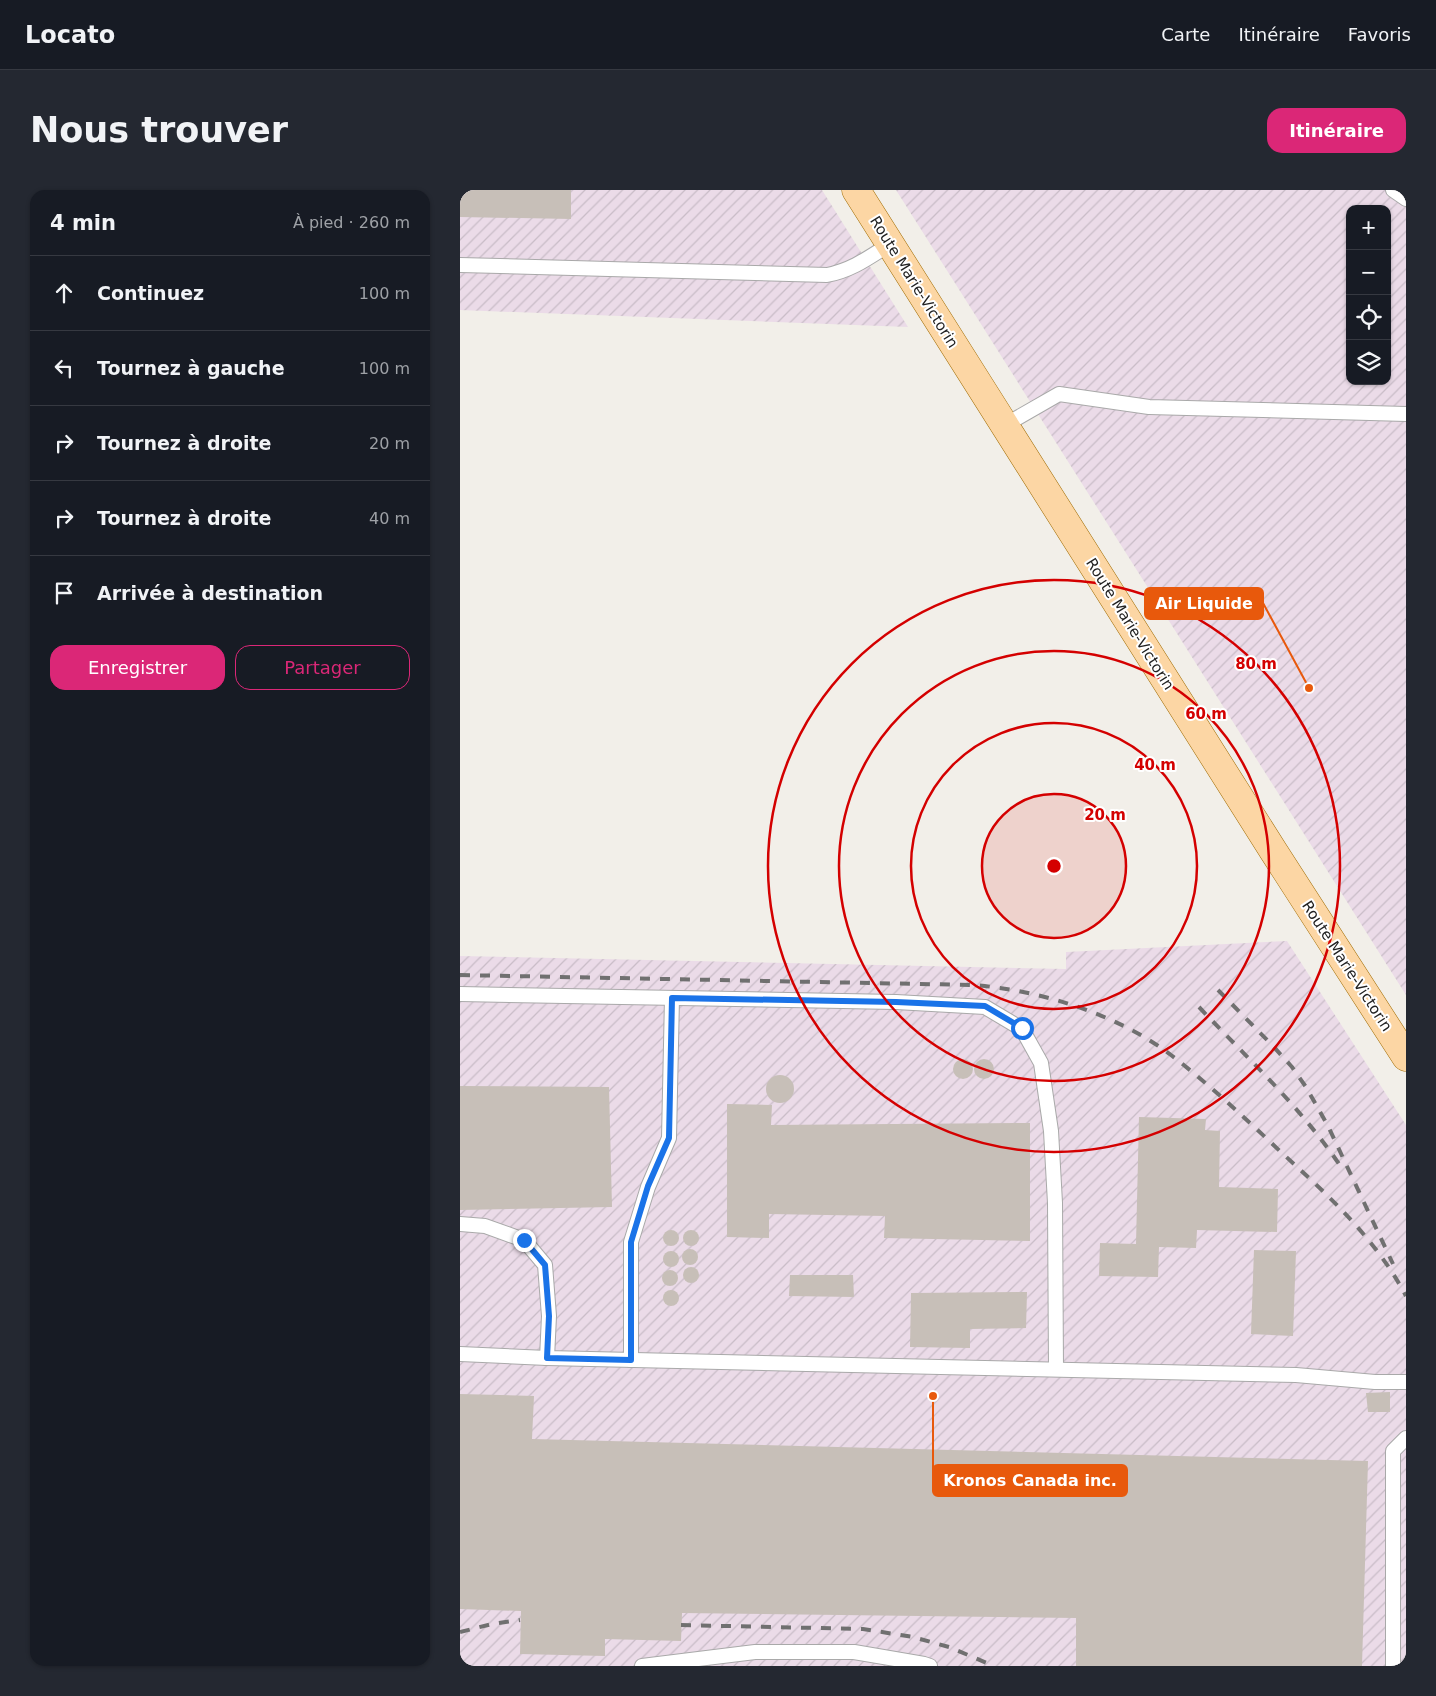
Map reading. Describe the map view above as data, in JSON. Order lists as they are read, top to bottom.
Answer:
{
  "streets": {
    "main road": ["Route Marie-Victorin"]
  },
  "places": ["Air Liquide", "Kronos Canada inc."],
  "page": {
    "header": "Locato",
    "nav": ["Carte", "Itinéraire", "Favoris"],
    "buttons": [
      "Itinéraire",
      ["Enregistrer", "Partager"]
    ],
    "title": "Nous trouver",
    "heading": ["4 min", "À pied · 260 m"],
    "map_buttons": ["+", "−"],
    "list": [
      ["Continuez", "100 m"],
      ["Tournez à gauche", "100 m"],
      ["Tournez à droite", "20 m"],
      ["Tournez à droite", "40 m"],
      "Arrivée à destination"
    ]
  },
  "rings": [
    "80 m",
    "60 m",
    "40 m",
    "20 m"
  ]
}
